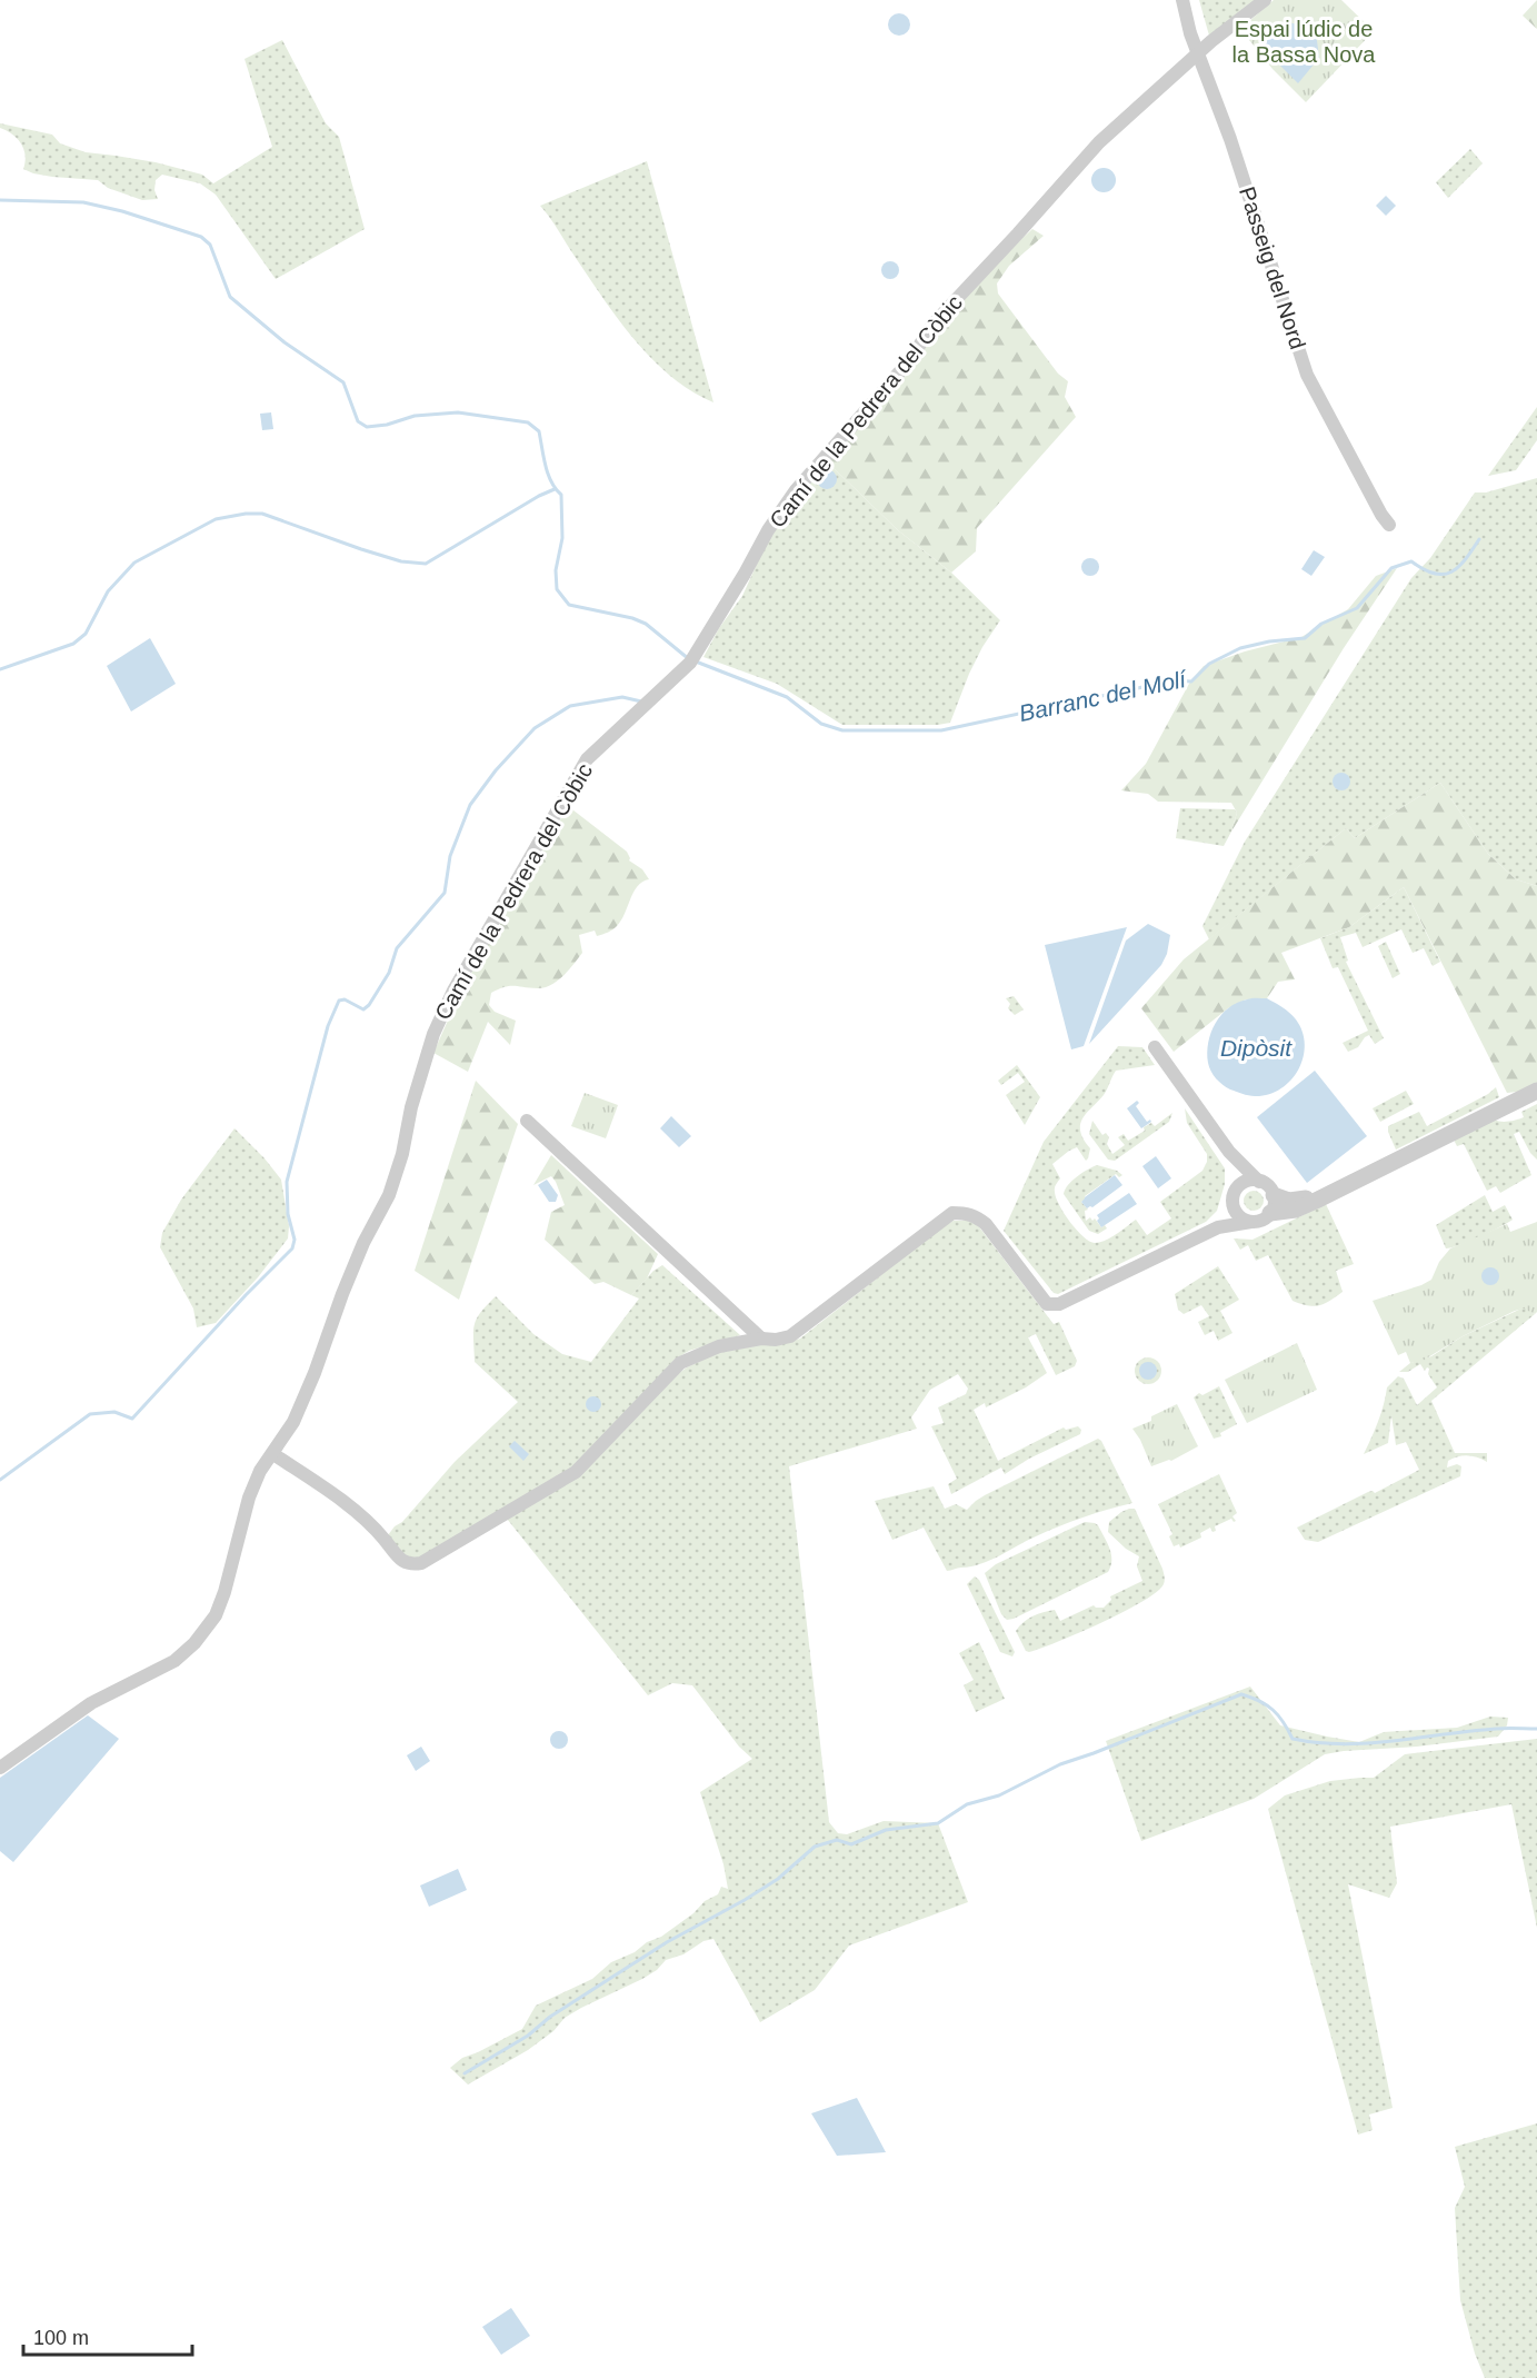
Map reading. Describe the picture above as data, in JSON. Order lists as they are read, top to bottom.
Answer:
{
  "streets": {
    "street": ["Passeig del Nord", "Camí de la Pedrera del Còbic"]
  },
  "crossings": [
    ["Passeig del Nord", "Camí de la Pedrera del Còbic"]
  ],
  "water": ["Barranc del Molí", "Dipòsit"],
  "parks": ["Espai lúdic de la Bassa Nova"],
  "scale_bar": "100 m"
}
